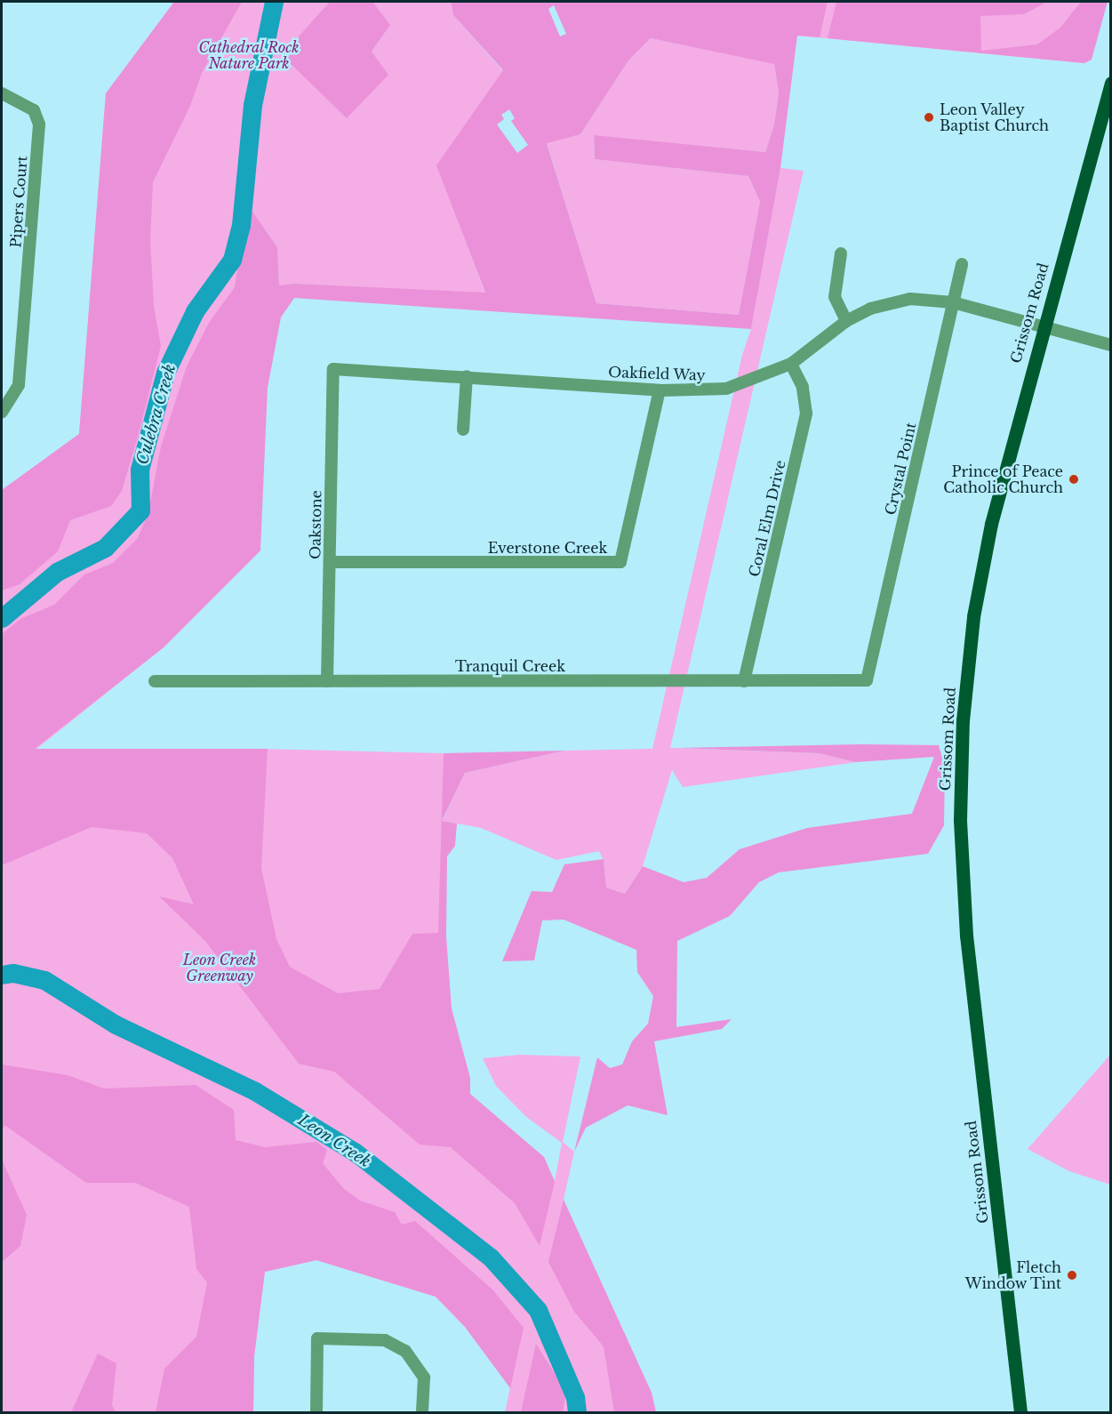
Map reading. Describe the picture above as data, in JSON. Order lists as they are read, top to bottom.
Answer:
{
  "streets": {
    "main road": ["Grissom Road"],
    "street": [
      "Pipers Court",
      "Oakfield Way",
      "Crystal Point",
      "Coral Elm Drive",
      "Oakstone",
      "Everstone Creek",
      "Tranquil Creek"
    ]
  },
  "crossings": [
    ["Grissom Road", "Oakfield Way"],
    ["Oakfield Way", "Crystal Point"],
    ["Oakfield Way", "Coral Elm Drive"],
    ["Oakfield Way", "Oakstone"],
    ["Oakfield Way", "Everstone Creek"],
    ["Crystal Point", "Tranquil Creek"],
    ["Coral Elm Drive", "Tranquil Creek"],
    ["Oakstone", "Everstone Creek"],
    ["Oakstone", "Tranquil Creek"]
  ],
  "water": ["Culebra Creek", "Leon Creek"],
  "parks": ["Cathedral Rock Nature Park", "Leon Creek Greenway"],
  "places": ["Leon Valley Baptist Church", "Prince of Peace Catholic Church", "Fletch Window Tint"]
}
